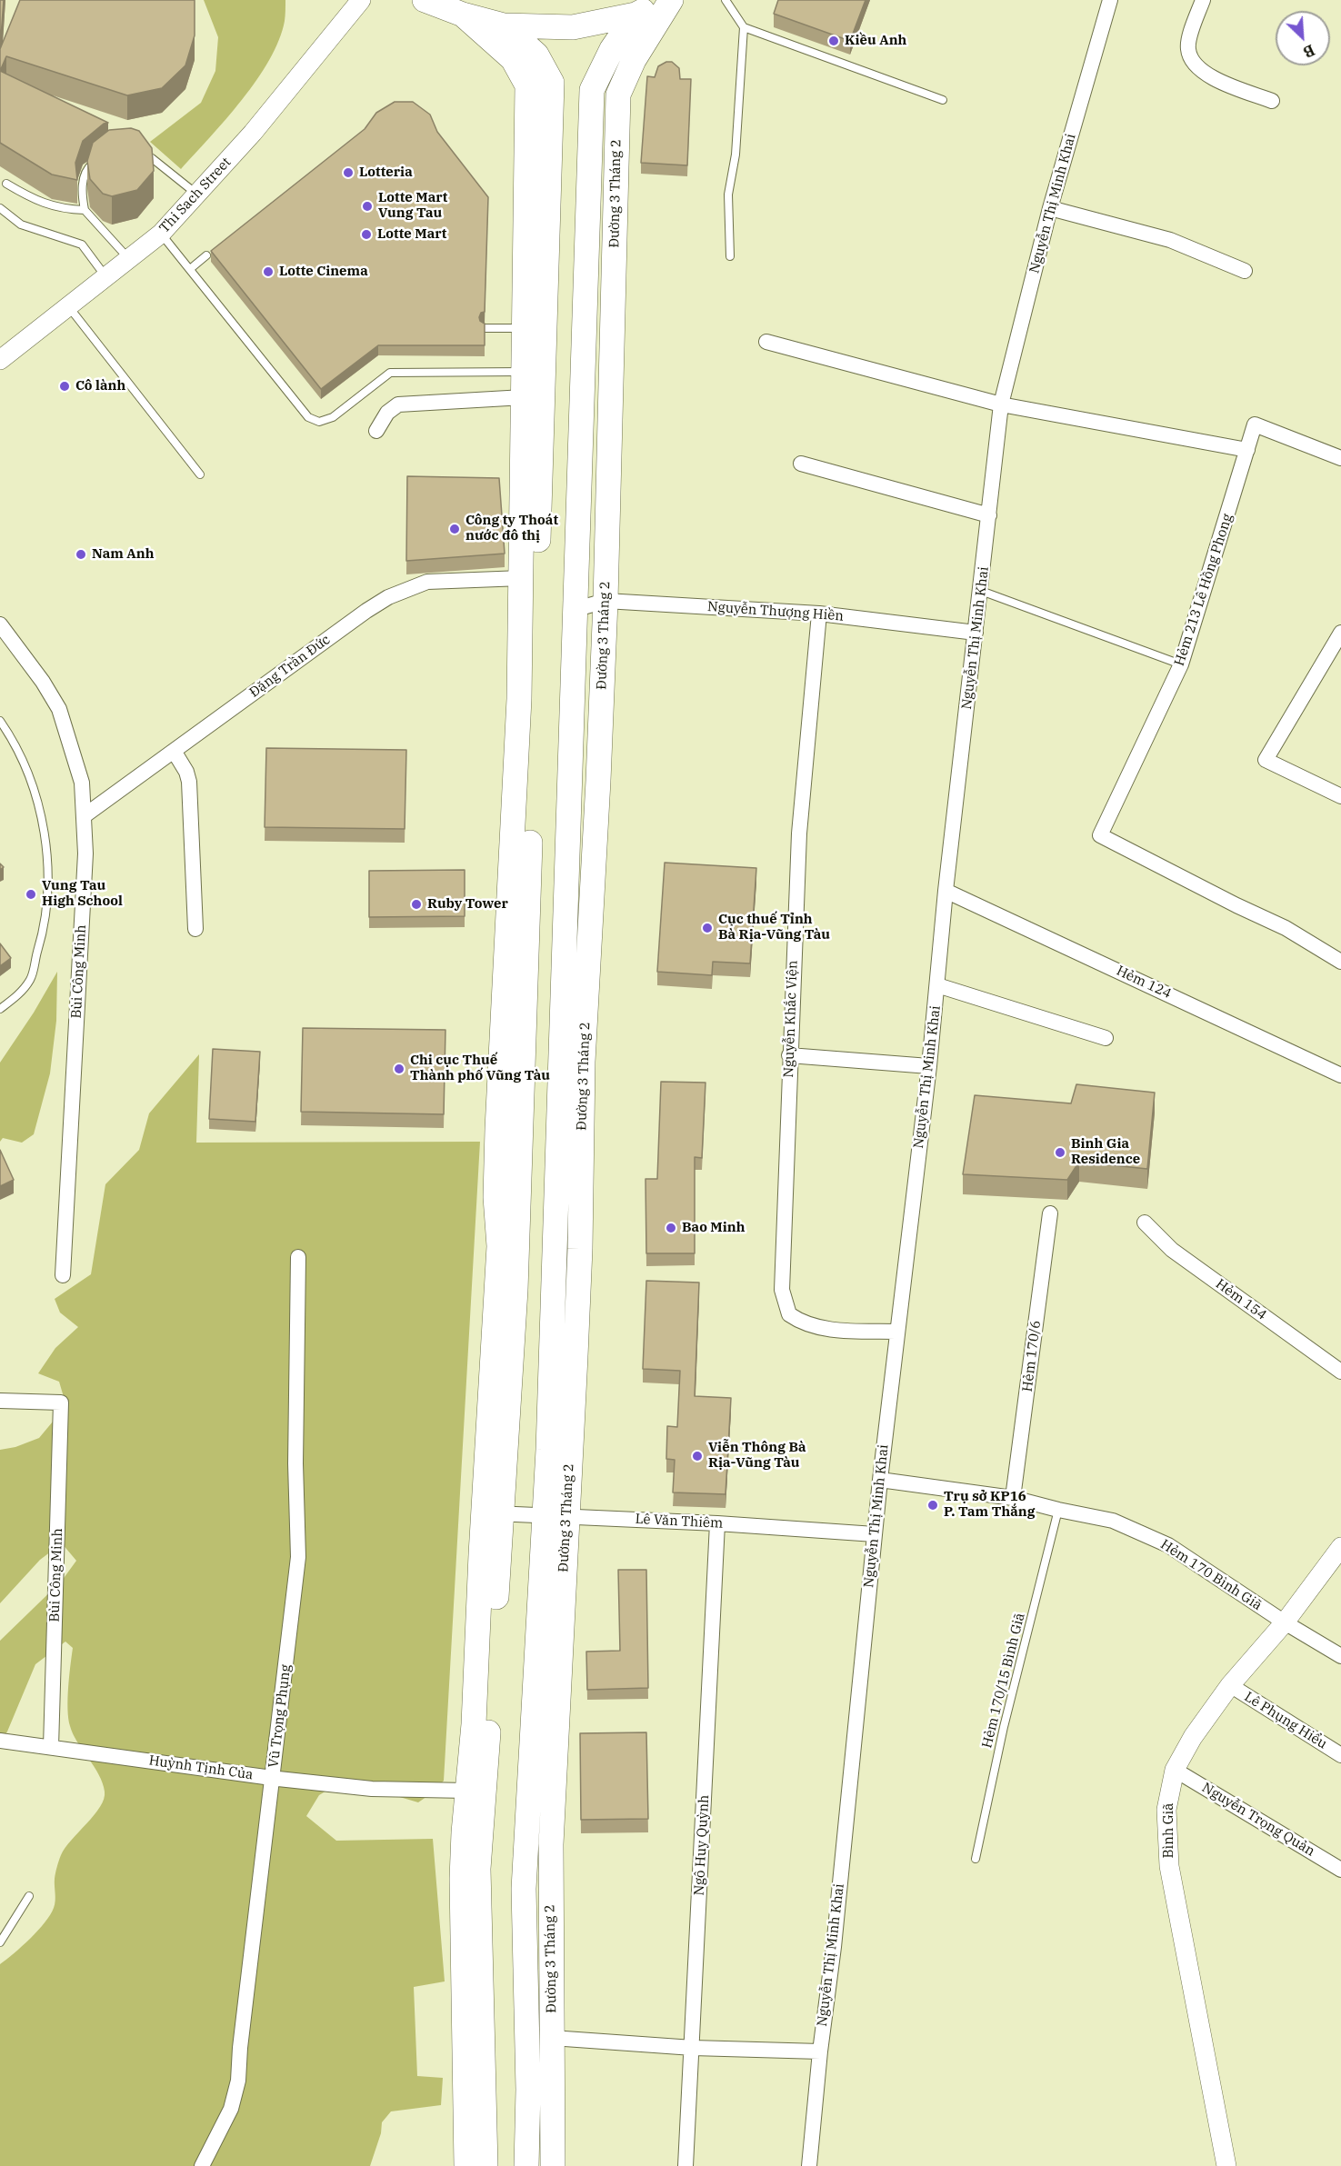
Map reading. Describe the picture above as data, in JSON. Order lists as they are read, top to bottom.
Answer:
{
  "streets": {
    "main road": ["Đường 3 Tháng 2"],
    "street": [
      "Thi Sach Street",
      "Nguyễn Thị Minh Khai",
      "Hẻm 213 Lê Hồng Phong",
      "Nguyễn Thượng Hiền",
      "Đặng Trần Đức",
      "Bùi Công Minh",
      "Hẻm 124",
      "Nguyễn Khắc Viện",
      "Hẻm 154",
      "Hẻm 170/6",
      "Lê Văn Thiêm",
      "Hẻm 170 Bình Giã",
      "Vũ Trọng Phụng",
      "Lê Phụng Hiểu",
      "Huỳnh Tịnh Của",
      "Nguyễn Trọng Quản",
      "Bình Giã",
      "Ngô Huy Quỳnh"
    ],
    "lane": ["Hẻm 170/15 Bình Giã"]
  },
  "crossings": [
    ["Đường 3 Tháng 2", "Nguyễn Thượng Hiền"],
    ["Đường 3 Tháng 2", "Lê Văn Thiêm"],
    ["Nguyễn Thị Minh Khai", "Nguyễn Thượng Hiền"],
    ["Nguyễn Thị Minh Khai", "Hẻm 124"],
    ["Nguyễn Thị Minh Khai", "Nguyễn Khắc Viện"],
    ["Nguyễn Thị Minh Khai", "Lê Văn Thiêm"],
    ["Nguyễn Thị Minh Khai", "Hẻm 170 Bình Giã"],
    ["Nguyễn Thượng Hiền", "Nguyễn Khắc Viện"],
    ["Đặng Trần Đức", "Bùi Công Minh"],
    ["Bùi Công Minh", "Huỳnh Tịnh Của"],
    ["Hẻm 170/6", "Hẻm 170 Bình Giã"],
    ["Lê Văn Thiêm", "Ngô Huy Quỳnh"],
    ["Hẻm 170 Bình Giã", "Hẻm 170/15 Bình Giã"],
    ["Hẻm 170 Bình Giã", "Bình Giã"],
    ["Vũ Trọng Phụng", "Huỳnh Tịnh Của"],
    ["Lê Phụng Hiểu", "Bình Giã"],
    ["Nguyễn Trọng Quản", "Bình Giã"]
  ],
  "places": [
    "Kiều Anh",
    "Lotteria",
    "Lotte Mart Vung Tau",
    "Lotte Mart",
    "Lotte Cinema",
    "Cô lành",
    "Công ty Thoát nước đô thị",
    "Nam Anh",
    "Vung Tau High School",
    "Ruby Tower",
    "Cục thuế Tỉnh Bà Rịa-Vũng Tàu",
    "Chi cục Thuế Thành phố Vũng Tàu",
    "Binh Gia Residence",
    "Bao Minh",
    "Viễn Thông Bà Rịa-Vũng Tàu",
    "Trụ sở KP16 P. Tam Thắng"
  ],
  "north": "bottom right"
}
